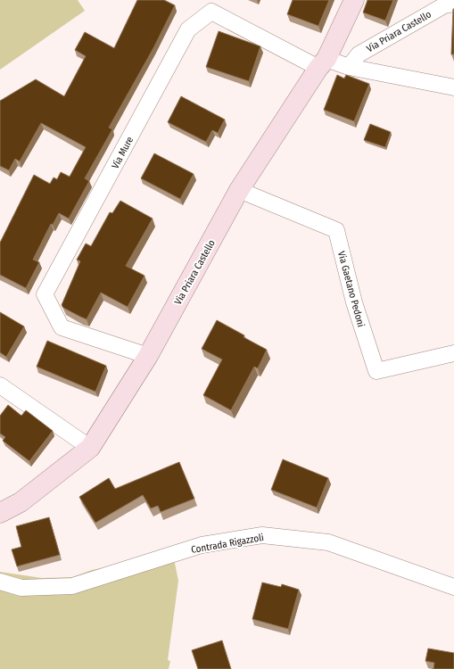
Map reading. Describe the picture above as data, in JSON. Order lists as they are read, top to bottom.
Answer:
{
  "streets": {
    "street": [
      "Via Priara Castello",
      "Via Mure",
      "Via Gaetano Pedoni",
      "Contrada Rigazzoli"
    ]
  },
  "crossings": [
    ["Via Priara Castello", "Via Mure"],
    ["Via Priara Castello", "Via Gaetano Pedoni"]
  ]
}
